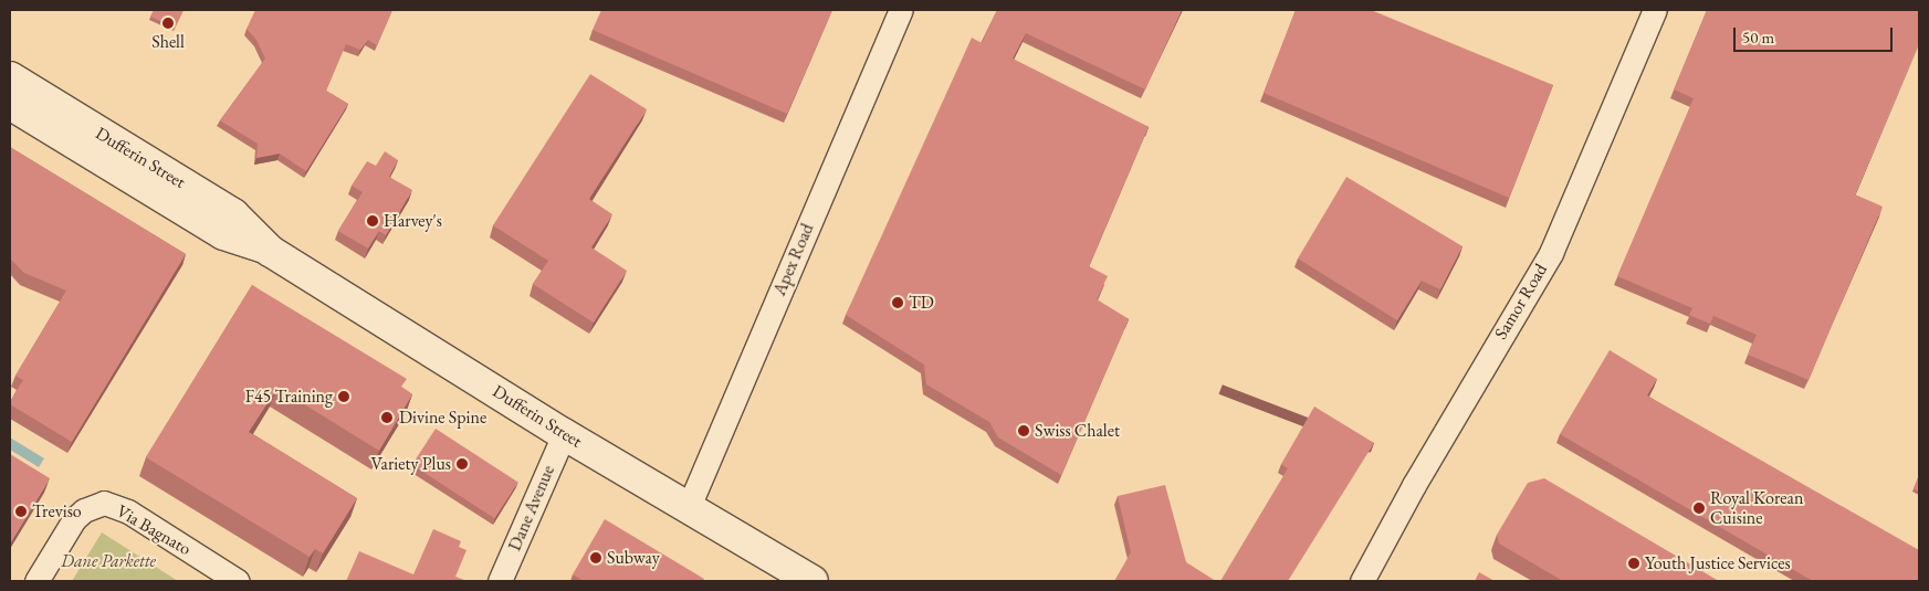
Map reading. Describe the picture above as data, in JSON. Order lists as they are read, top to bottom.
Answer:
{
  "streets": {
    "main road": ["Dufferin Street"],
    "street": [
      "Apex Road",
      "Samor Road",
      "Dane Avenue",
      "Via Bagnato"
    ]
  },
  "crossings": [
    ["Dufferin Street", "Apex Road"],
    ["Dufferin Street", "Dane Avenue"]
  ],
  "parks": ["Dane Parkette"],
  "places": [
    "Shell",
    "Harvey's",
    "TD",
    "F45 Training",
    "Divine Spine",
    "Swiss Chalet",
    "Variety Plus",
    "Royal Korean Cuisine",
    "Treviso",
    "Subway",
    "Youth Justice Services"
  ],
  "scale_bar": "50 m"
}
